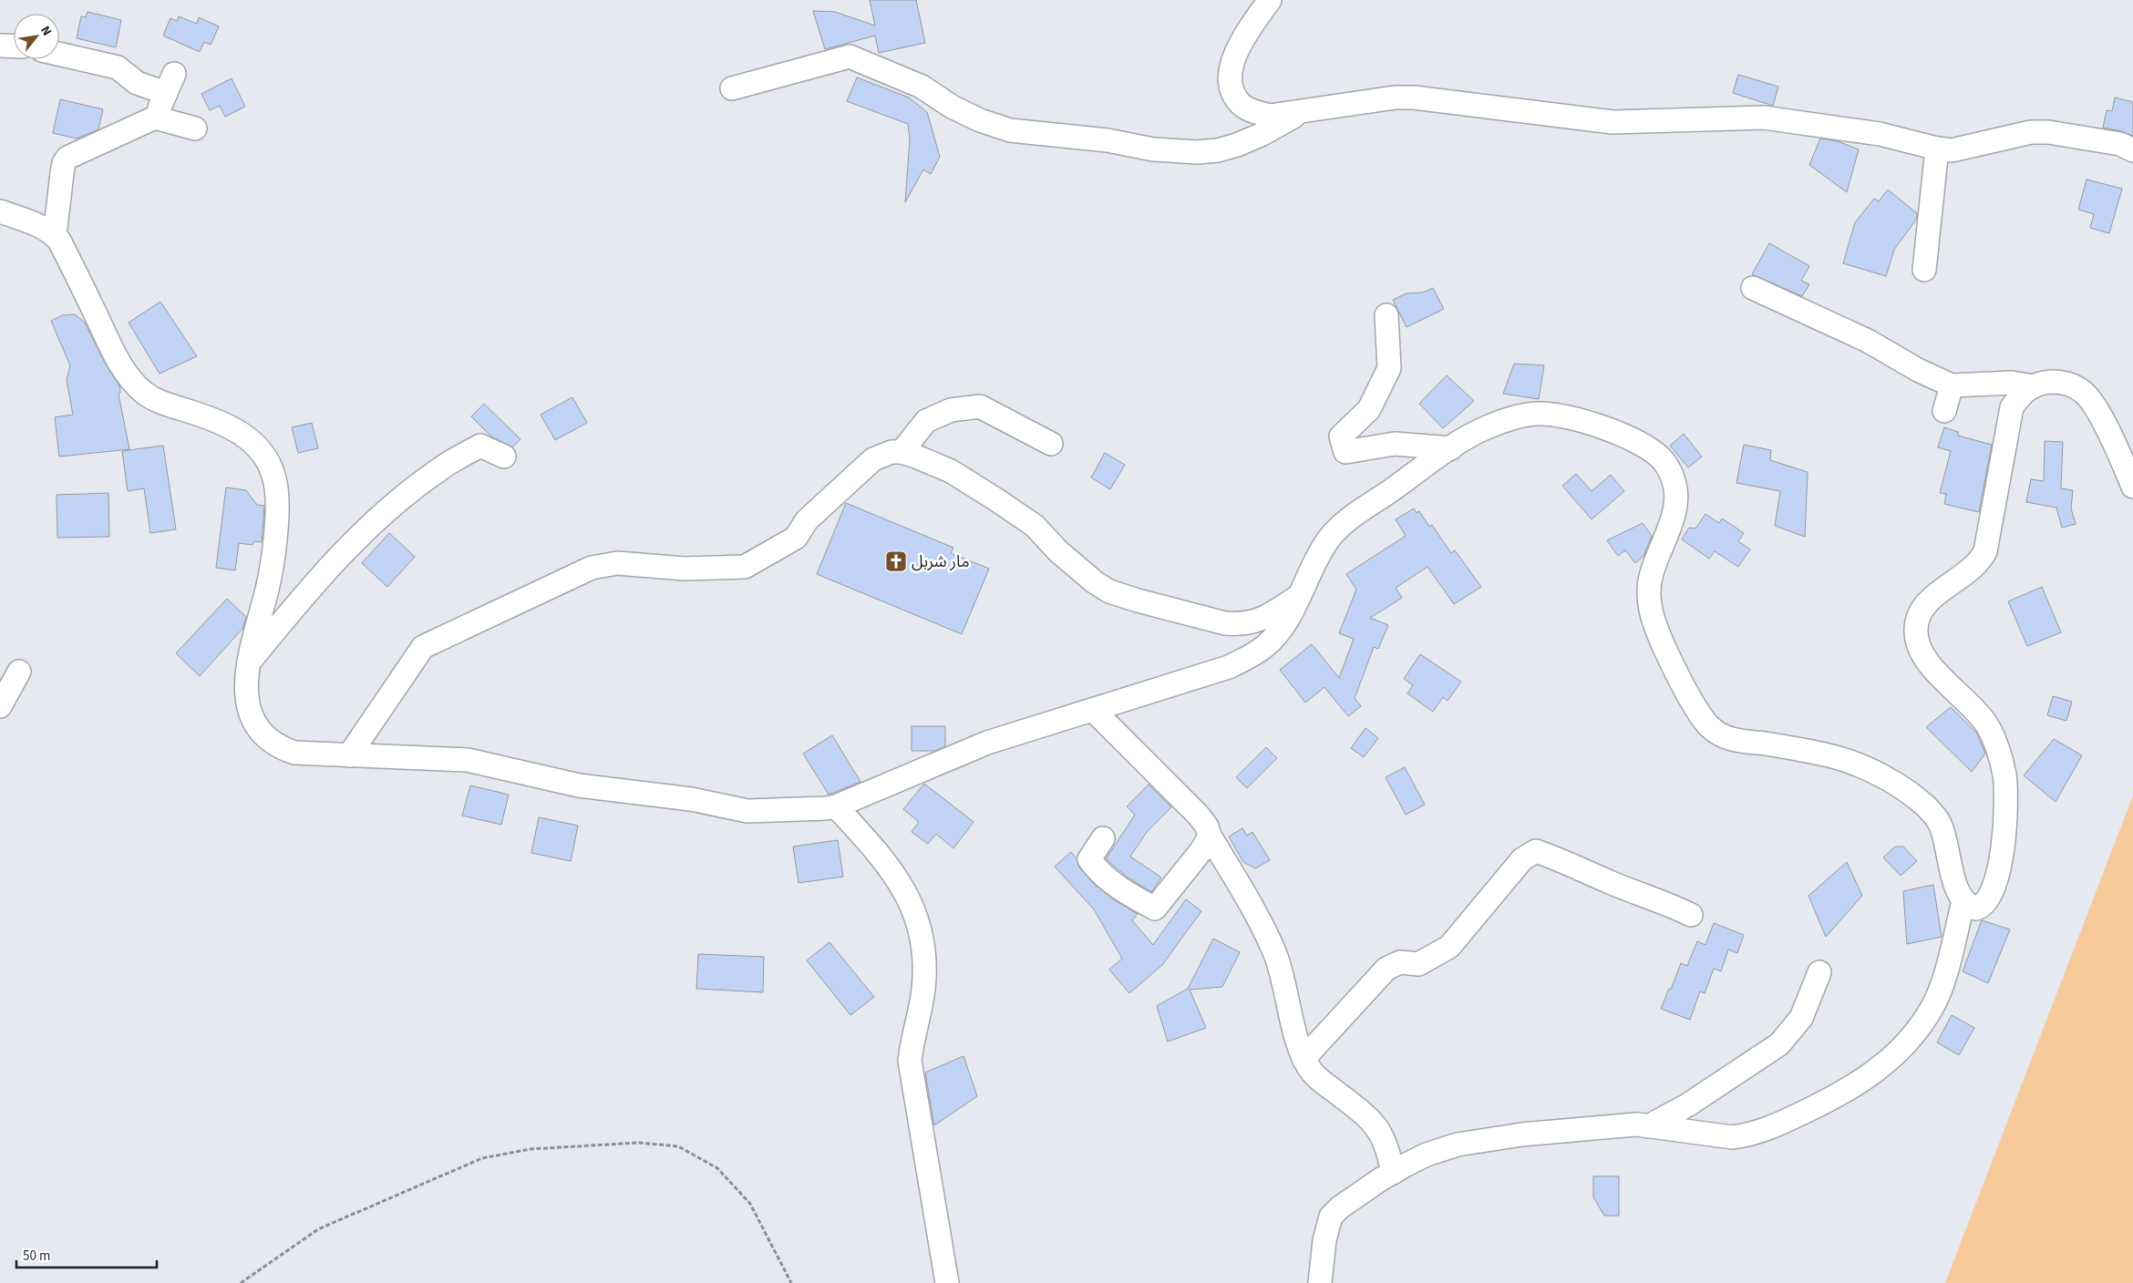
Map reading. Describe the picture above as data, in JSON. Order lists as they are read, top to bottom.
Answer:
{
  "places": {
    "church": ["مار شربل"]
  },
  "scale_bar": "50 m",
  "north": "top right"
}
